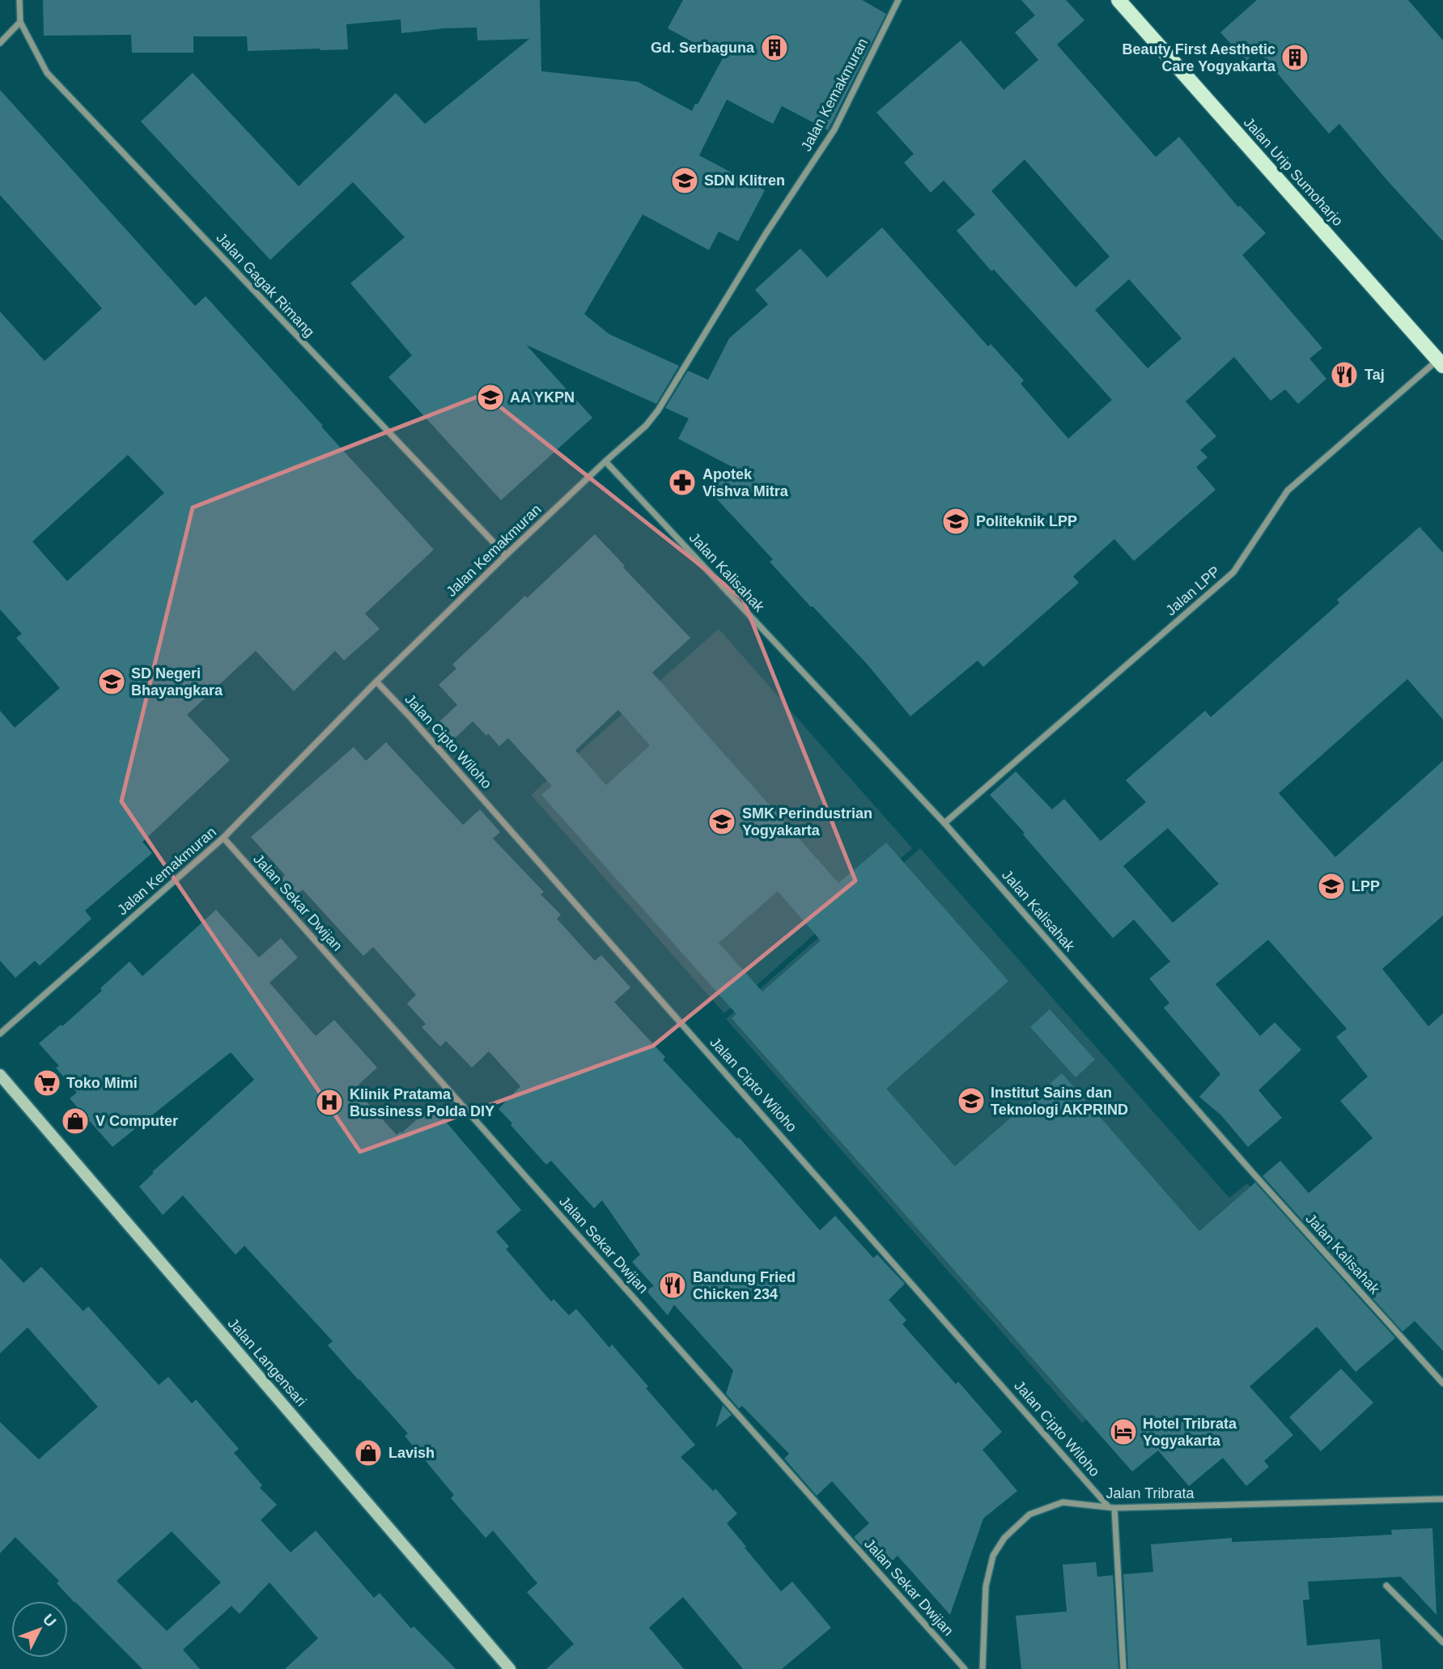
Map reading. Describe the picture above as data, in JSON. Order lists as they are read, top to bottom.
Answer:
{
  "streets": {
    "main road": ["Jalan Urip Sumoharjo", "Jalan Langensari"],
    "street": [
      "Jalan Kemakmuran",
      "Jalan Gagak Rimang",
      "Jalan Kalisahak",
      "Jalan LPP",
      "Jalan Cipto Wiloho",
      "Jalan Sekar Dwijan",
      "Jalan Tribrata"
    ]
  },
  "crossings": [
    ["Jalan Kemakmuran", "Jalan Gagak Rimang"],
    ["Jalan Kemakmuran", "Jalan Kalisahak"],
    ["Jalan Kemakmuran", "Jalan Cipto Wiloho"],
    ["Jalan Kemakmuran", "Jalan Sekar Dwijan"],
    ["Jalan Urip Sumoharjo", "Jalan LPP"],
    ["Jalan Kalisahak", "Jalan LPP"],
    ["Jalan Cipto Wiloho", "Jalan Tribrata"]
  ],
  "places": {
    "building": ["Gd. Serbaguna", "Beauty First Aesthetic Care Yogyakarta"],
    "school or university": [
      "SDN Klitren",
      "AA YKPN",
      "Politeknik LPP",
      "SD Negeri Bhayangkara",
      "SMK Perindustrian Yogyakarta",
      "LPP",
      "Institut Sains dan Teknologi AKPRIND"
    ],
    "restaurant": ["Taj", "Bandung Fried Chicken 234"],
    "pharmacy": ["Apotek Vishva Mitra"],
    "supermarket": ["Toko Mimi"],
    "hospital": ["Klinik Pratama Bussiness Polda DIY"],
    "shop": ["V Computer", "Lavish"],
    "hotel": ["Hotel Tribrata Yogyakarta"]
  },
  "north": "top right"
}
